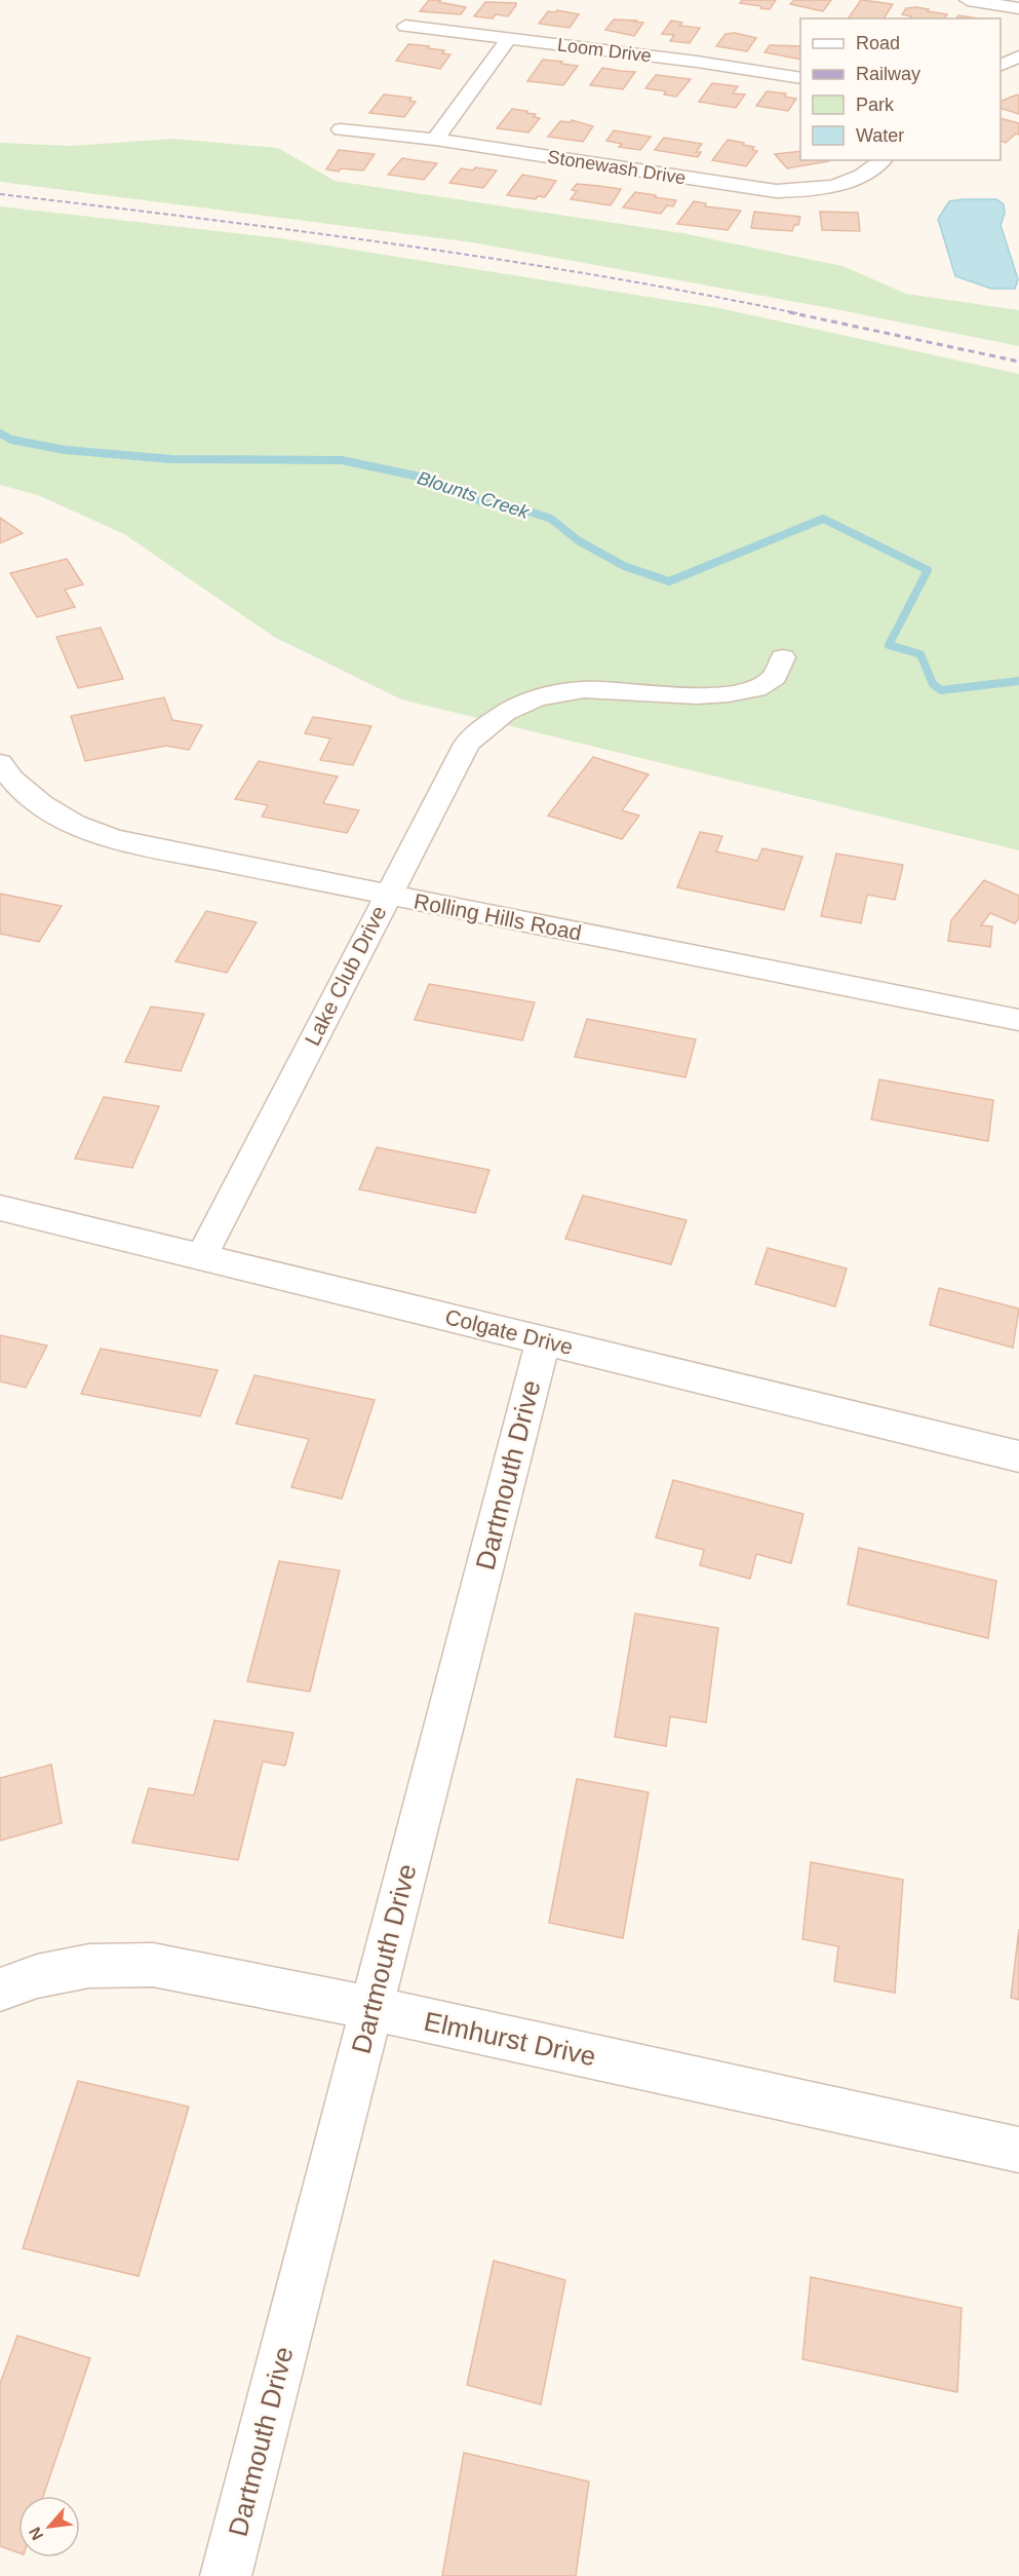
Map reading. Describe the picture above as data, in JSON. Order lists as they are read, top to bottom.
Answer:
{
  "streets": {
    "street": [
      "Loom Drive",
      "Stonewash Drive",
      "Rolling Hills Road",
      "Lake Club Drive",
      "Colgate Drive",
      "Dartmouth Drive",
      "Elmhurst Drive"
    ]
  },
  "crossings": [
    ["Rolling Hills Road", "Lake Club Drive"],
    ["Lake Club Drive", "Colgate Drive"],
    ["Colgate Drive", "Dartmouth Drive"],
    ["Dartmouth Drive", "Elmhurst Drive"]
  ],
  "water": ["Blounts Creek"],
  "legend": [
    "Road",
    "Railway",
    "Park",
    "Water"
  ],
  "north": "bottom left"
}
